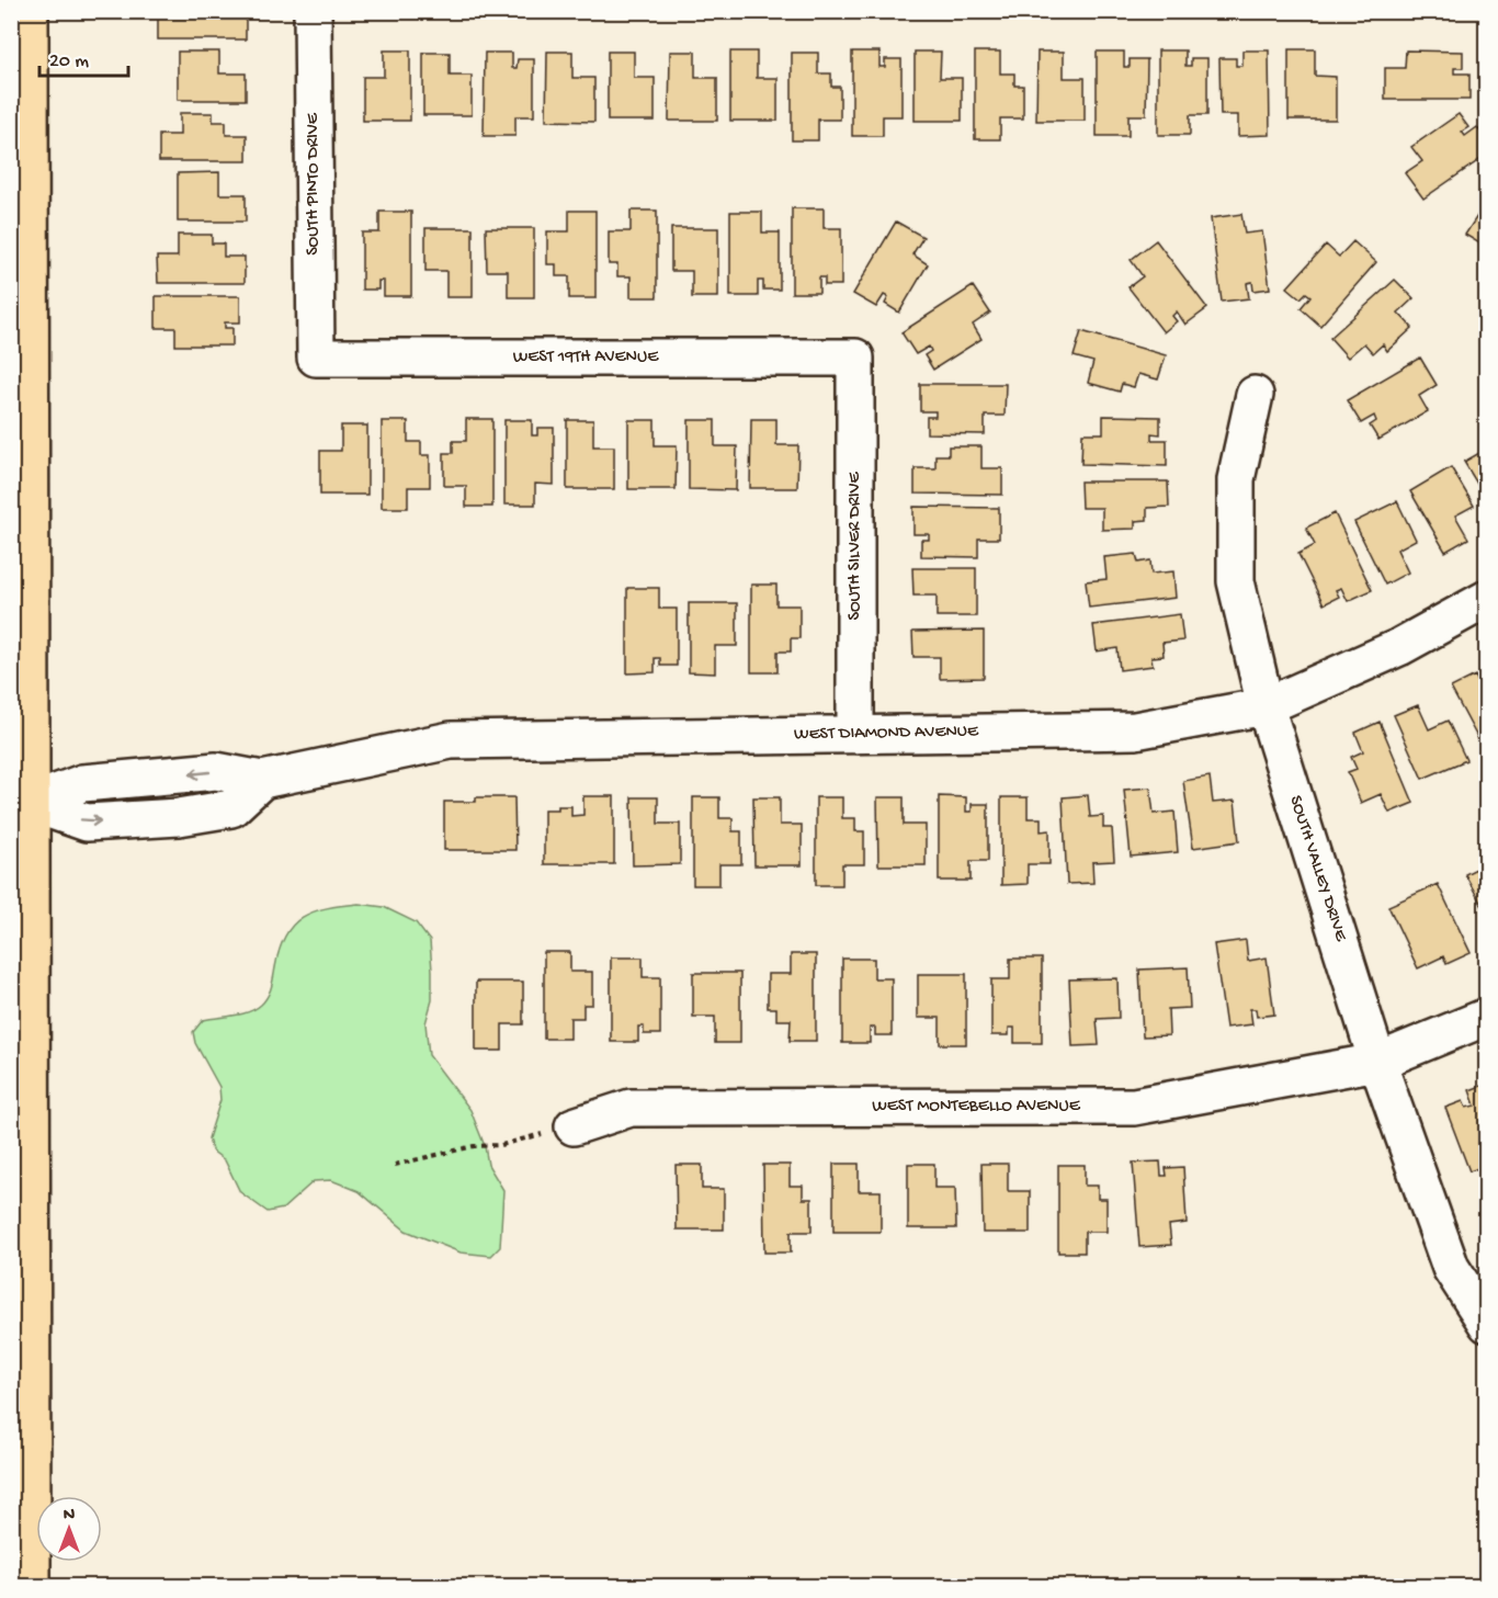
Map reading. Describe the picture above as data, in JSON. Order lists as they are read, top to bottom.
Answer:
{
  "streets": {
    "street": [
      "SOUTH PINTO DRIVE",
      "WEST 19TH AVENUE",
      "SOUTH SILVER DRIVE",
      "WEST DIAMOND AVENUE",
      "SOUTH VALLEY DRIVE",
      "WEST MONTEBELLO AVENUE"
    ]
  },
  "crossings": [
    ["SOUTH PINTO DRIVE", "WEST 19TH AVENUE"],
    ["WEST 19TH AVENUE", "SOUTH SILVER DRIVE"],
    ["SOUTH SILVER DRIVE", "WEST DIAMOND AVENUE"],
    ["WEST DIAMOND AVENUE", "SOUTH VALLEY DRIVE"],
    ["SOUTH VALLEY DRIVE", "WEST MONTEBELLO AVENUE"]
  ],
  "scale_bar": "20 m",
  "north": "top"
}
